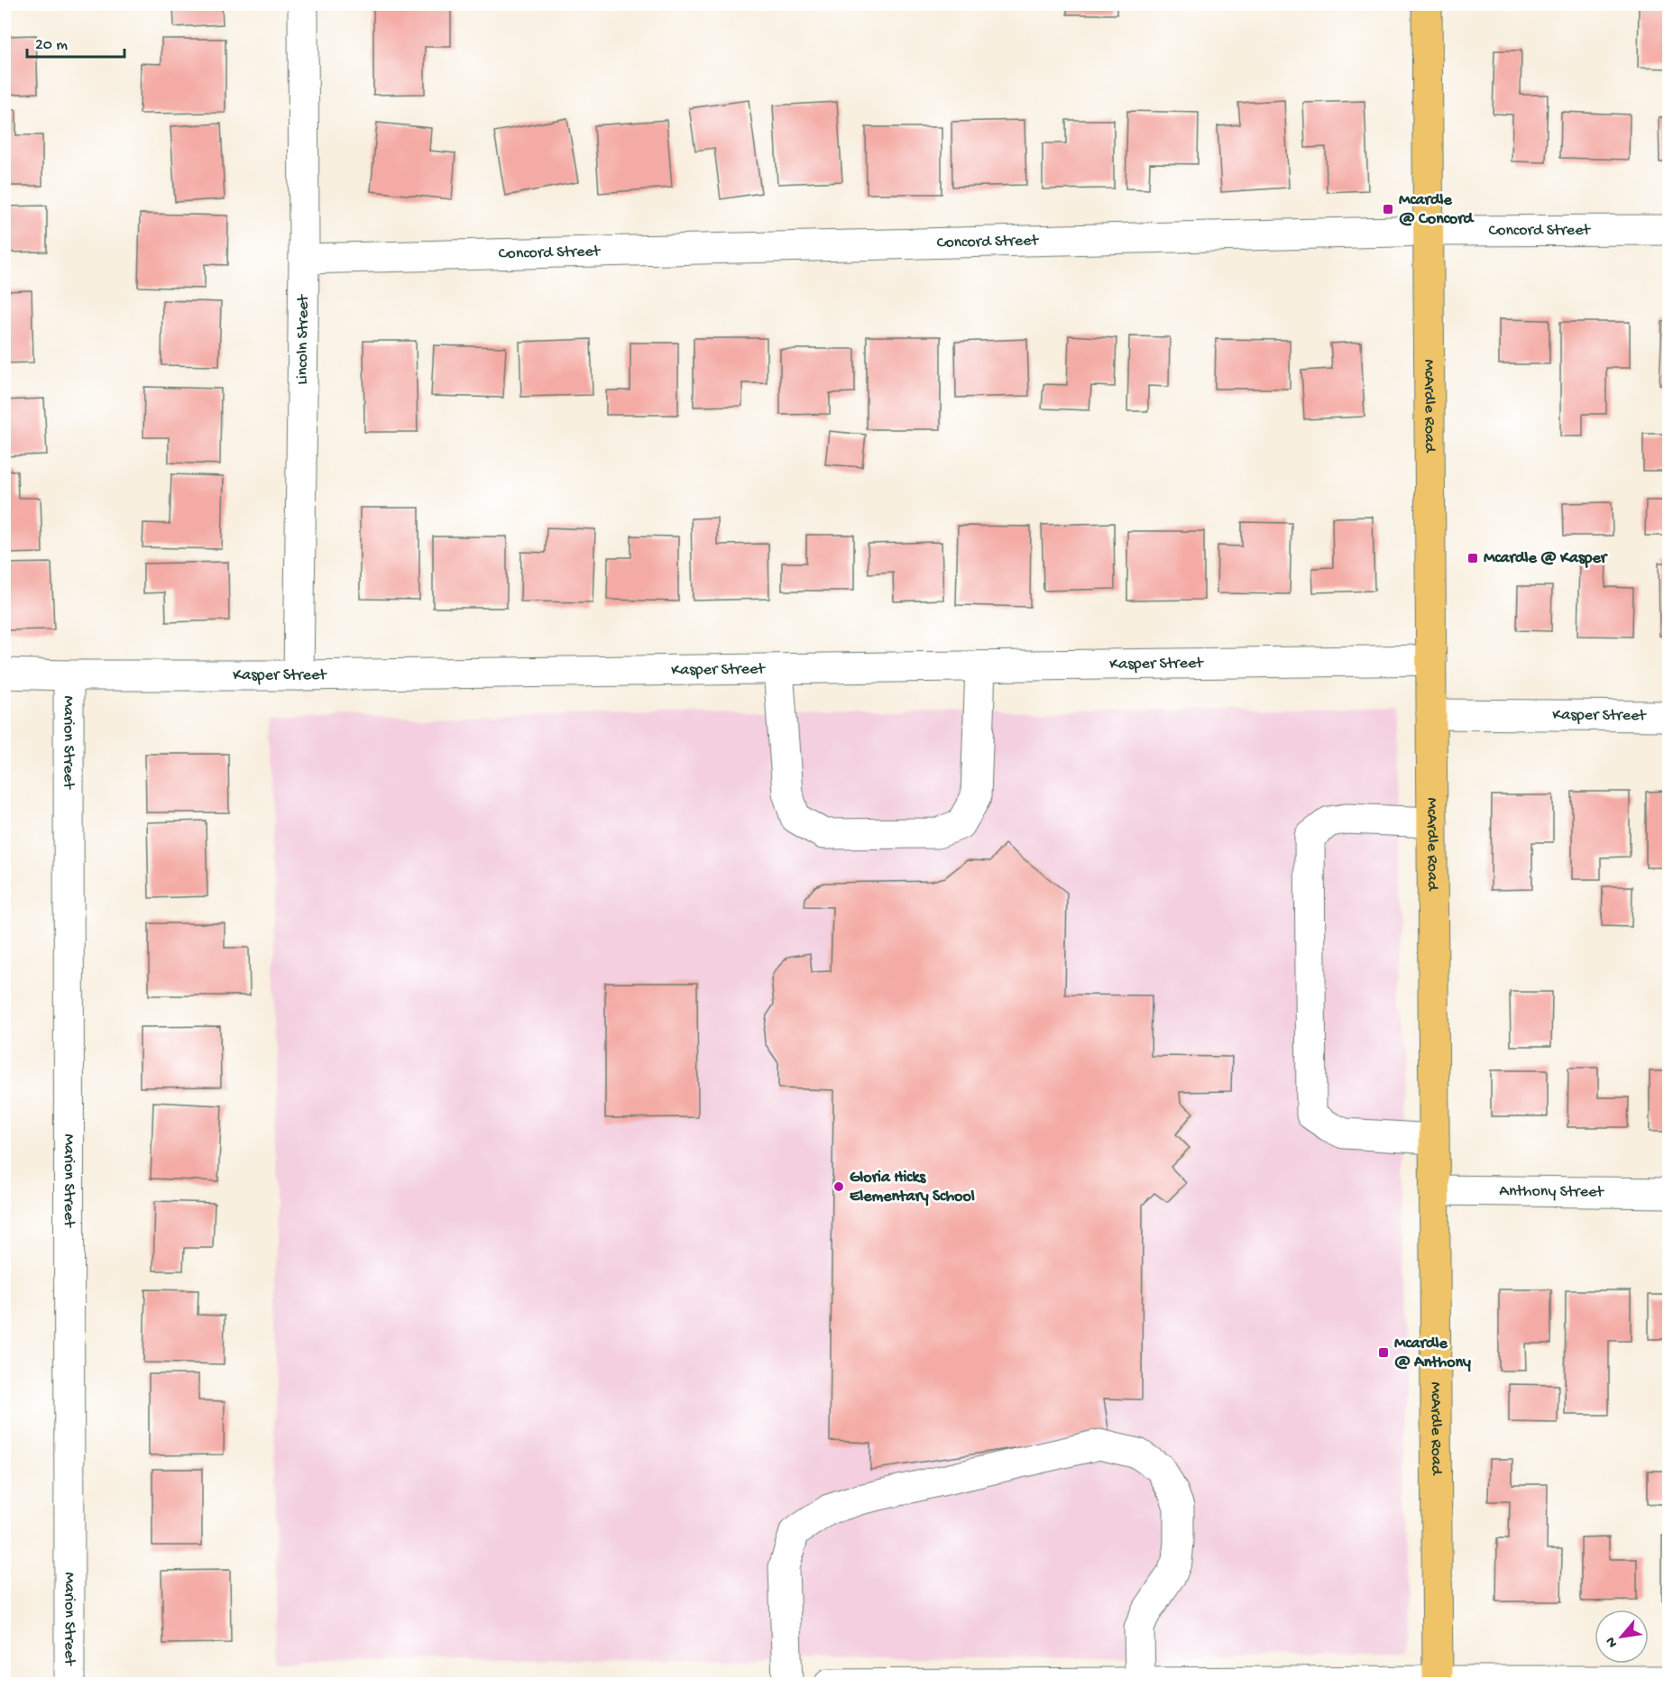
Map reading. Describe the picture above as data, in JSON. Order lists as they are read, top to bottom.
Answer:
{
  "streets": {
    "main road": ["McArdle Road"],
    "street": [
      "Concord Street",
      "Lincoln Street",
      "Kasper Street",
      "Marion Street",
      "Anthony Street"
    ]
  },
  "crossings": [
    ["Concord Street", "Lincoln Street"],
    ["Concord Street", "McArdle Road"],
    ["Lincoln Street", "Kasper Street"],
    ["McArdle Road", "Kasper Street"],
    ["McArdle Road", "Anthony Street"],
    ["Kasper Street", "Marion Street"]
  ],
  "places": {
    "transit": ["Mcardle @ Concord", "Mcardle @ Kasper", "Mcardle @ Anthony"],
    "other": ["Gloria Hicks Elementary School"]
  },
  "scale_bar": "20 m",
  "north": "bottom left"
}
